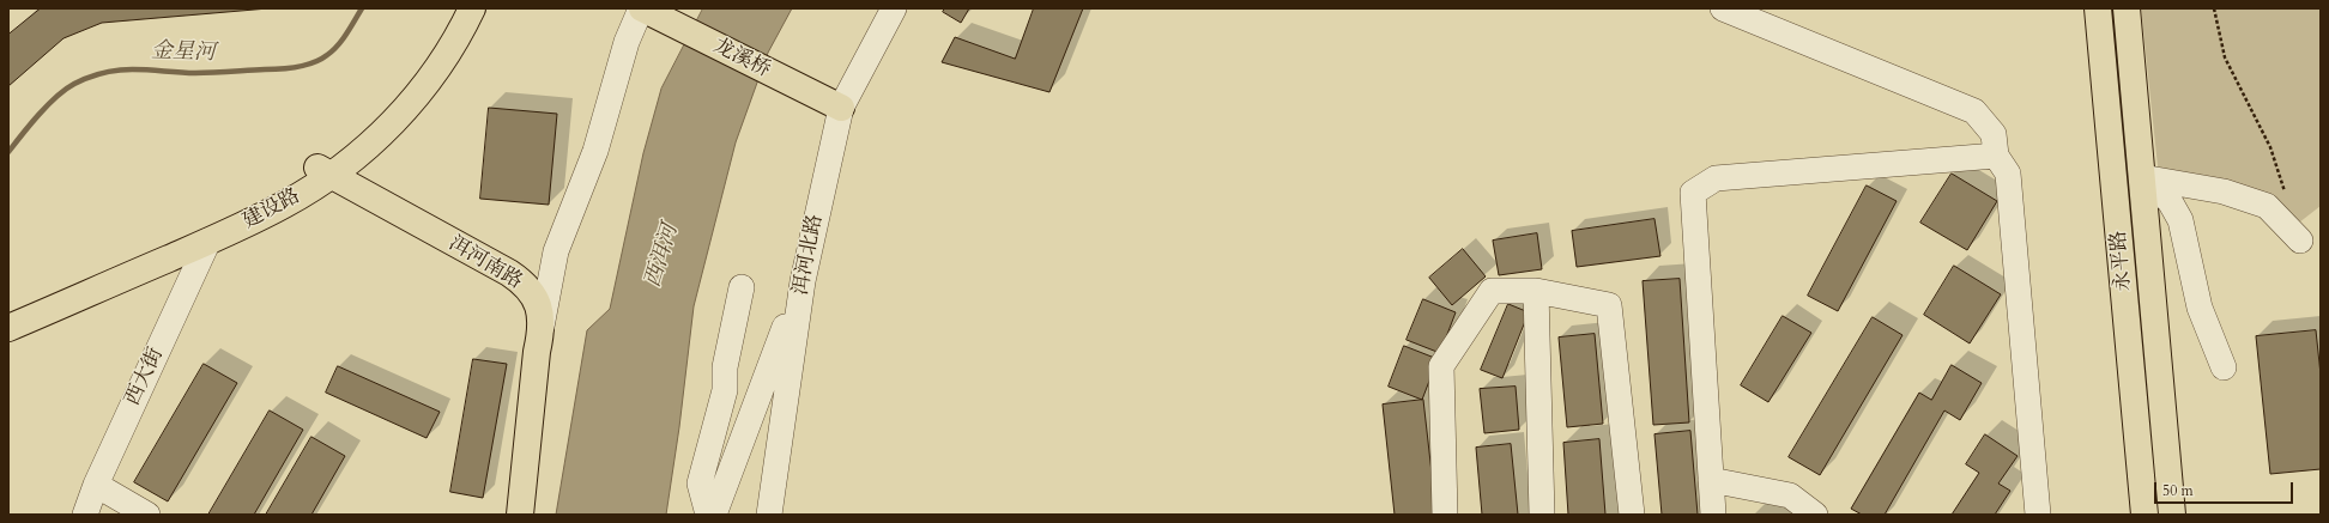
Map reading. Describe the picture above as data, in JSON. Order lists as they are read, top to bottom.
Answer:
{
  "streets": {
    "main road": [
      "龙溪桥",
      "建设路",
      "永平路",
      "洱河南路"
    ],
    "street": ["洱河北路", "西大街"]
  },
  "crossings": [
    ["龙溪桥", "洱河北路"],
    ["建设路", "洱河南路"],
    ["建设路", "西大街"]
  ],
  "water": ["金星河", "西洱河"],
  "scale_bar": "50 m"
}
